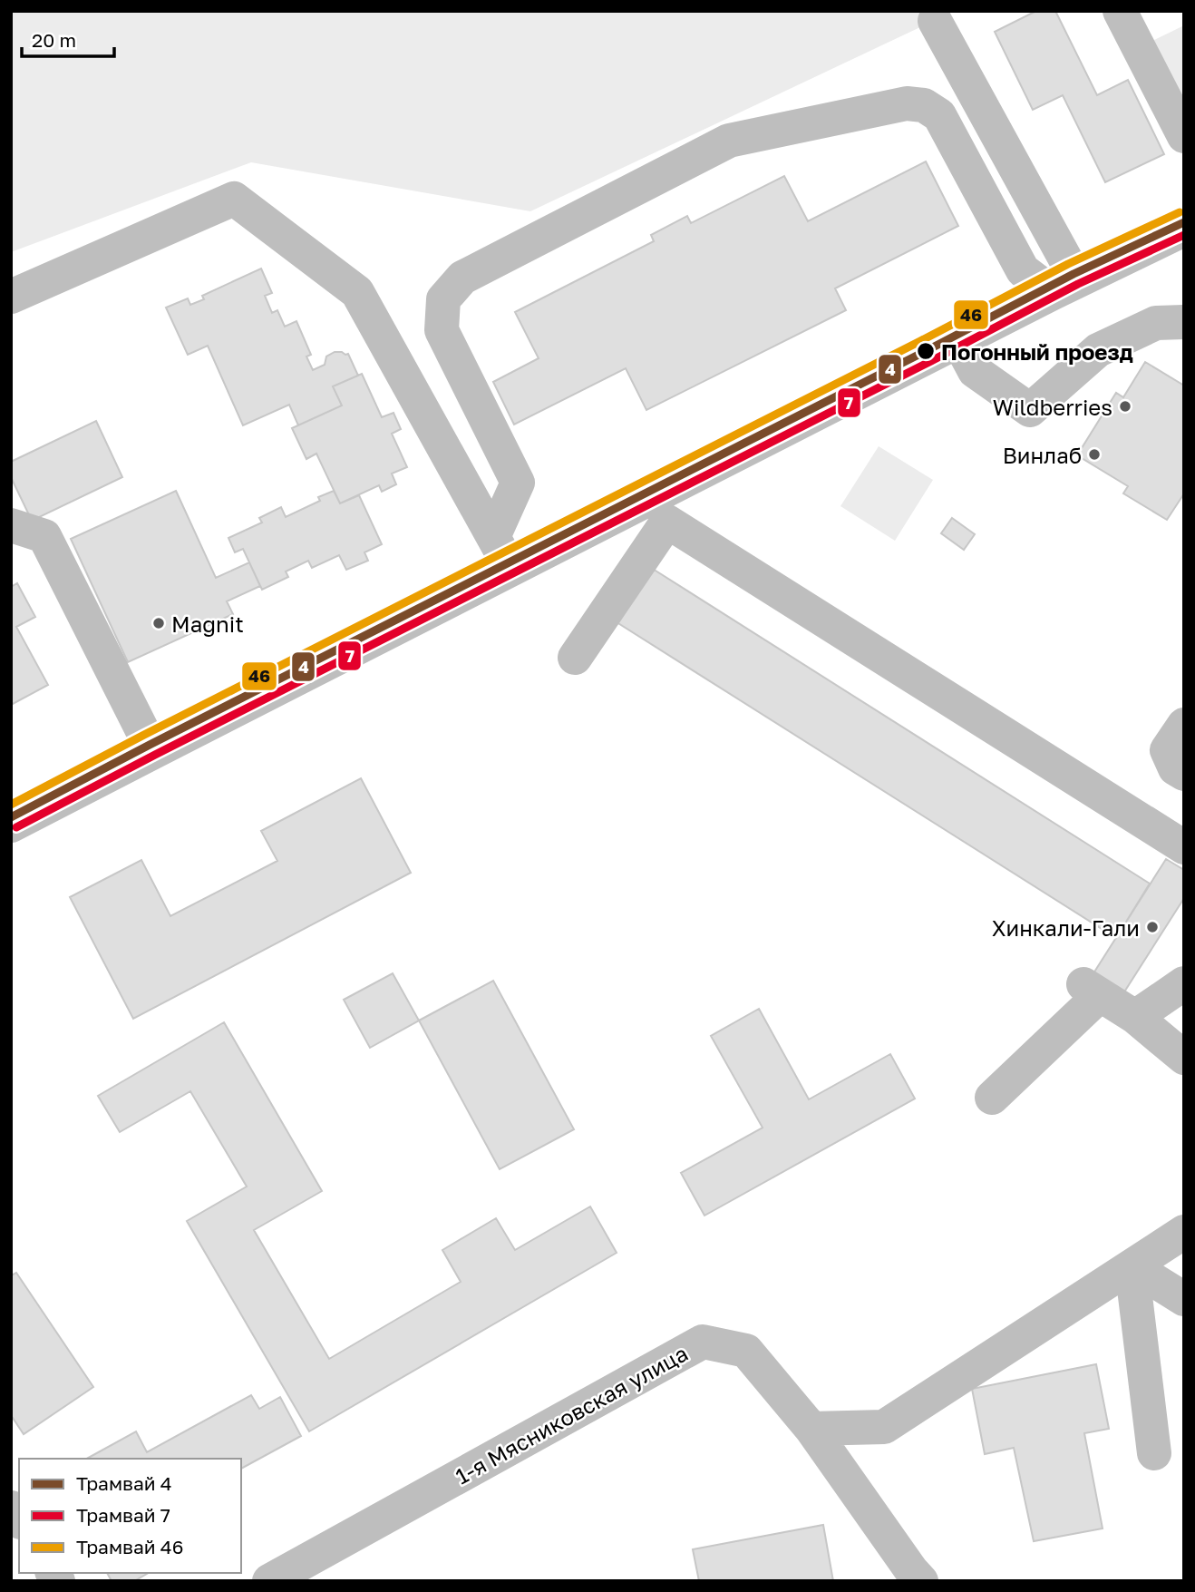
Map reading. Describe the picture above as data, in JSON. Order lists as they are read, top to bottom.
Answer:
{
  "streets": {
    "street": ["1-я Мясниковская улица"]
  },
  "places": [
    "Погонный проезд",
    "Wildberries",
    "Винлаб",
    "Magnit",
    "Хинкали-Гали"
  ],
  "lines": ["tram line 46", "tram line 4", "tram line 7"],
  "legend": ["Трамвай 4", "Трамвай 7", "Трамвай 46"],
  "scale_bar": "20 m"
}
